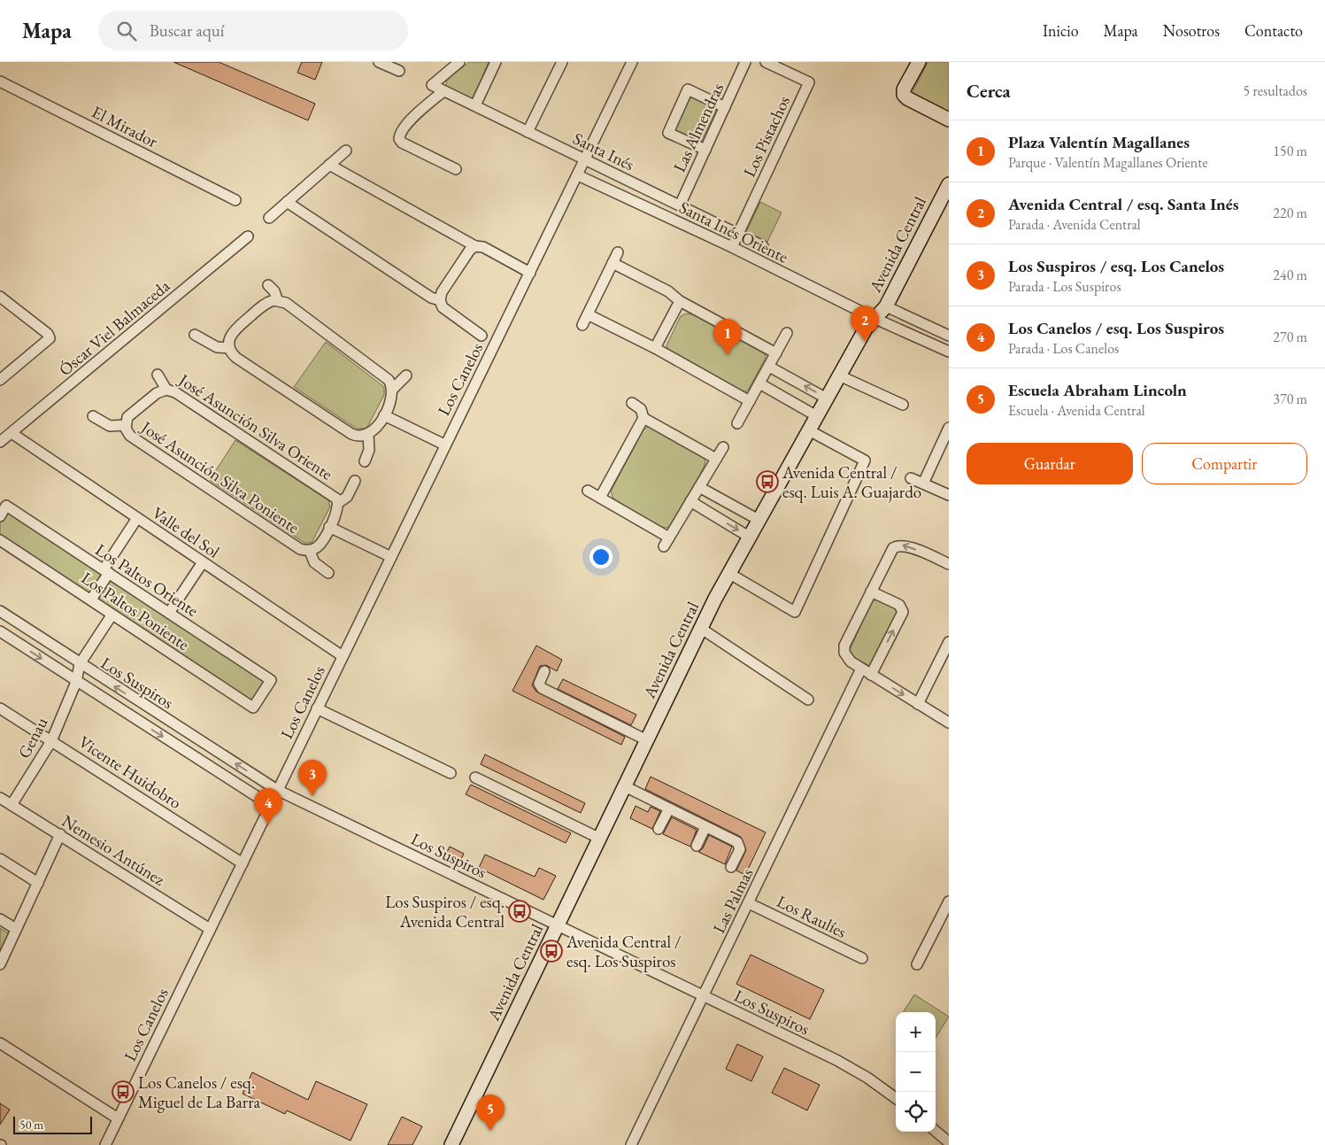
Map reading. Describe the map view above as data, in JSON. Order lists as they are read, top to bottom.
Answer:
{
  "streets": {
    "street": [
      "El Mirador",
      "Las Almendras",
      "Los Pistachos",
      "Santa Inés",
      "Santa Inés Oriente",
      "Avenida Central",
      "Óscar Viel Balmaceda",
      "Los Canelos",
      "José Asunción Silva Oriente",
      "José Asunción Silva Poniente",
      "Valle del Sol",
      "Los Paltos Oriente",
      "Los Paltos Poniente",
      "Los Suspiros",
      "Genau",
      "Vicente Huidobro",
      "Nemesio Antúnez",
      "Las Palmas",
      "Los Raulíes"
    ]
  },
  "crossings": [
    ["Las Almendras", "Santa Inés"],
    ["Los Pistachos", "Santa Inés"],
    ["Los Pistachos", "Santa Inés Oriente"],
    ["Santa Inés", "Los Canelos"],
    ["Santa Inés Oriente", "Avenida Central"],
    ["Santa Inés Oriente", "Los Canelos"],
    ["Avenida Central", "Los Suspiros"],
    ["Óscar Viel Balmaceda", "Valle del Sol"],
    ["Los Canelos", "Valle del Sol"],
    ["Los Canelos", "Los Suspiros"],
    ["Los Canelos", "Vicente Huidobro"],
    ["Los Canelos", "Nemesio Antúnez"],
    ["Los Paltos Oriente", "Los Paltos Poniente"],
    ["Los Suspiros", "Genau"],
    ["Los Suspiros", "Las Palmas"],
    ["Genau", "Vicente Huidobro"],
    ["Genau", "Nemesio Antúnez"],
    ["Las Palmas", "Los Raulíes"]
  ],
  "places": {
    "bus stop": [
      "Avenida Central / esq. Luis A. Guajardo",
      "Los Suspiros / esq. Avenida Central",
      "Avenida Central / esq. Los Suspiros",
      "Los Canelos / esq. Miguel de La Barra"
    ]
  },
  "scale_bar": "50 m",
  "page": {
    "header": "Mapa",
    "search": "Buscar aquí",
    "nav": [
      "Inicio",
      "Mapa",
      "Nosotros",
      "Contacto"
    ],
    "heading": ["Cerca", "5 resultados"],
    "list": [
      {
        "mark": "1",
        "name": "Plaza Valentín Magallanes",
        "note": "Parque · Valentín Magallanes Oriente",
        "value": "150 m"
      },
      {
        "mark": "2",
        "name": "Avenida Central / esq. Santa Inés",
        "note": "Parada · Avenida Central",
        "value": "220 m"
      },
      {
        "mark": "3",
        "name": "Los Suspiros / esq. Los Canelos",
        "note": "Parada · Los Suspiros",
        "value": "240 m"
      },
      {
        "mark": "4",
        "name": "Los Canelos / esq. Los Suspiros",
        "note": "Parada · Los Canelos",
        "value": "270 m"
      },
      {
        "mark": "5",
        "name": "Escuela Abraham Lincoln",
        "note": "Escuela · Avenida Central",
        "value": "370 m"
      }
    ],
    "pins": [
      "2",
      "1",
      "3",
      "4",
      "5"
    ],
    "buttons": ["Guardar", "Compartir"],
    "map_buttons": ["+", "−"],
    "scale": "50 m"
  }
}
